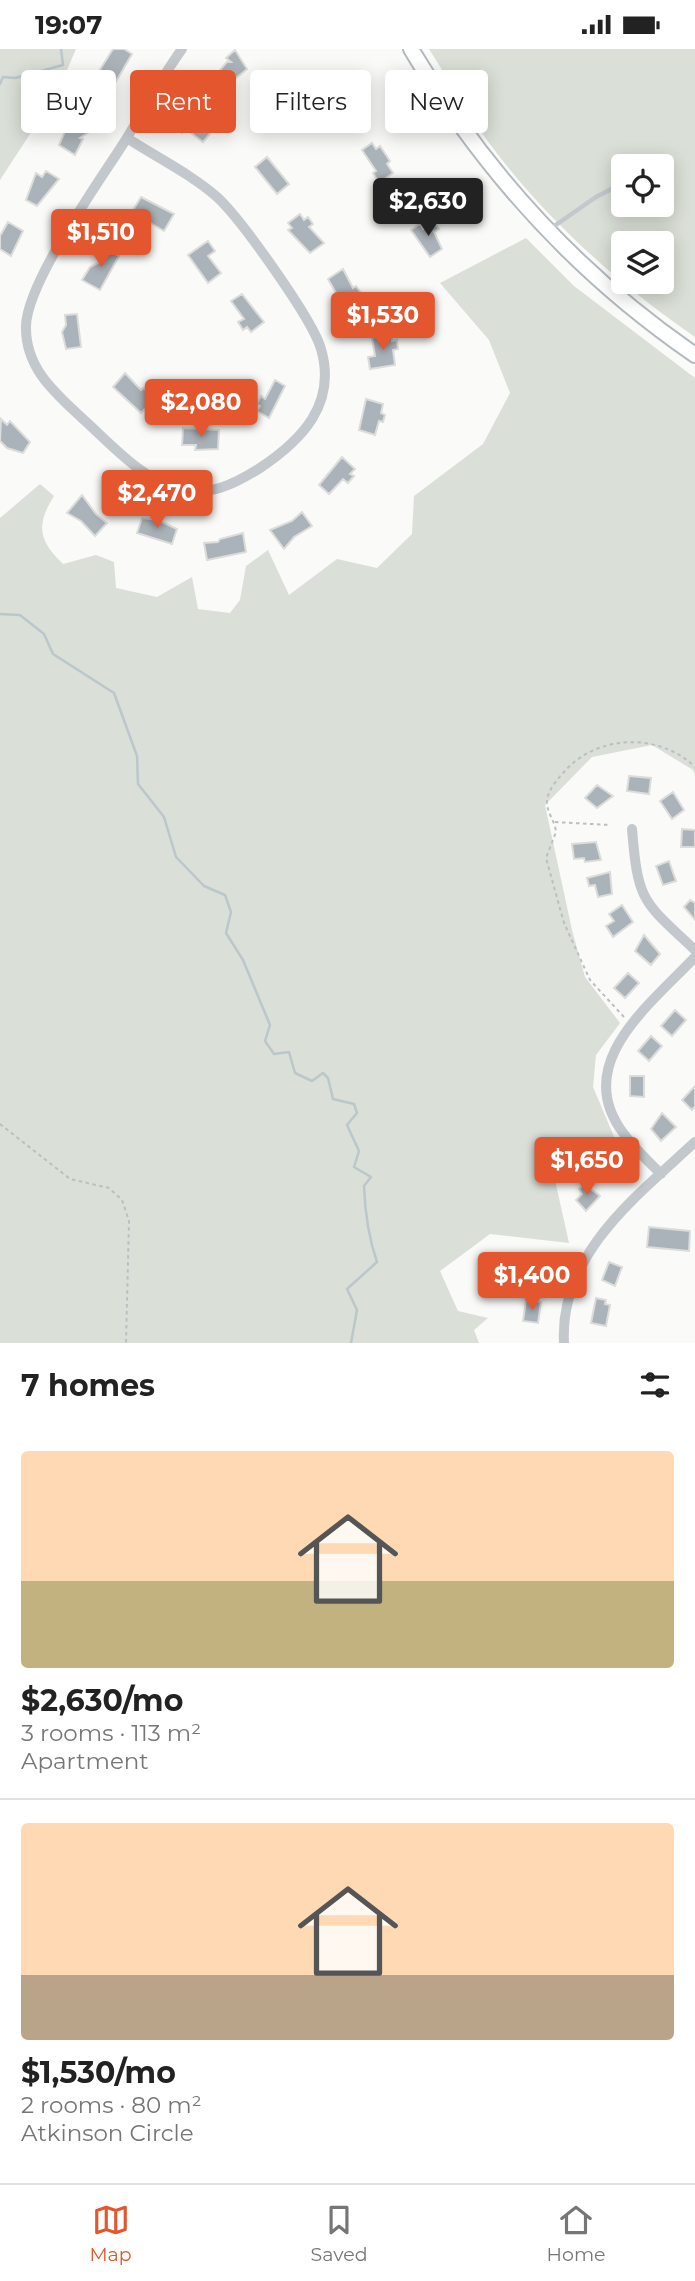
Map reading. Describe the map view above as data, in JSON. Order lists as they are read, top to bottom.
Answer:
{
  "page": {
    "status": "19:07",
    "chip": [
      "Buy",
      "Rent",
      "Filters",
      "New"
    ],
    "price": [
      "$2,630",
      "$1,510",
      "$1,530",
      "$2,080",
      "$2,470",
      "$1,650",
      "$1,400"
    ],
    "heading": "7 homes",
    "list": [
      {
        "name": "$2,630/mo",
        "note": "3 rooms · 113 m² · Apartment"
      },
      {
        "name": "$1,530/mo",
        "note": "2 rooms · 80 m² · Atkinson Circle"
      }
    ],
    "tabs": ["Map", "Saved", "Home"]
  }
}
